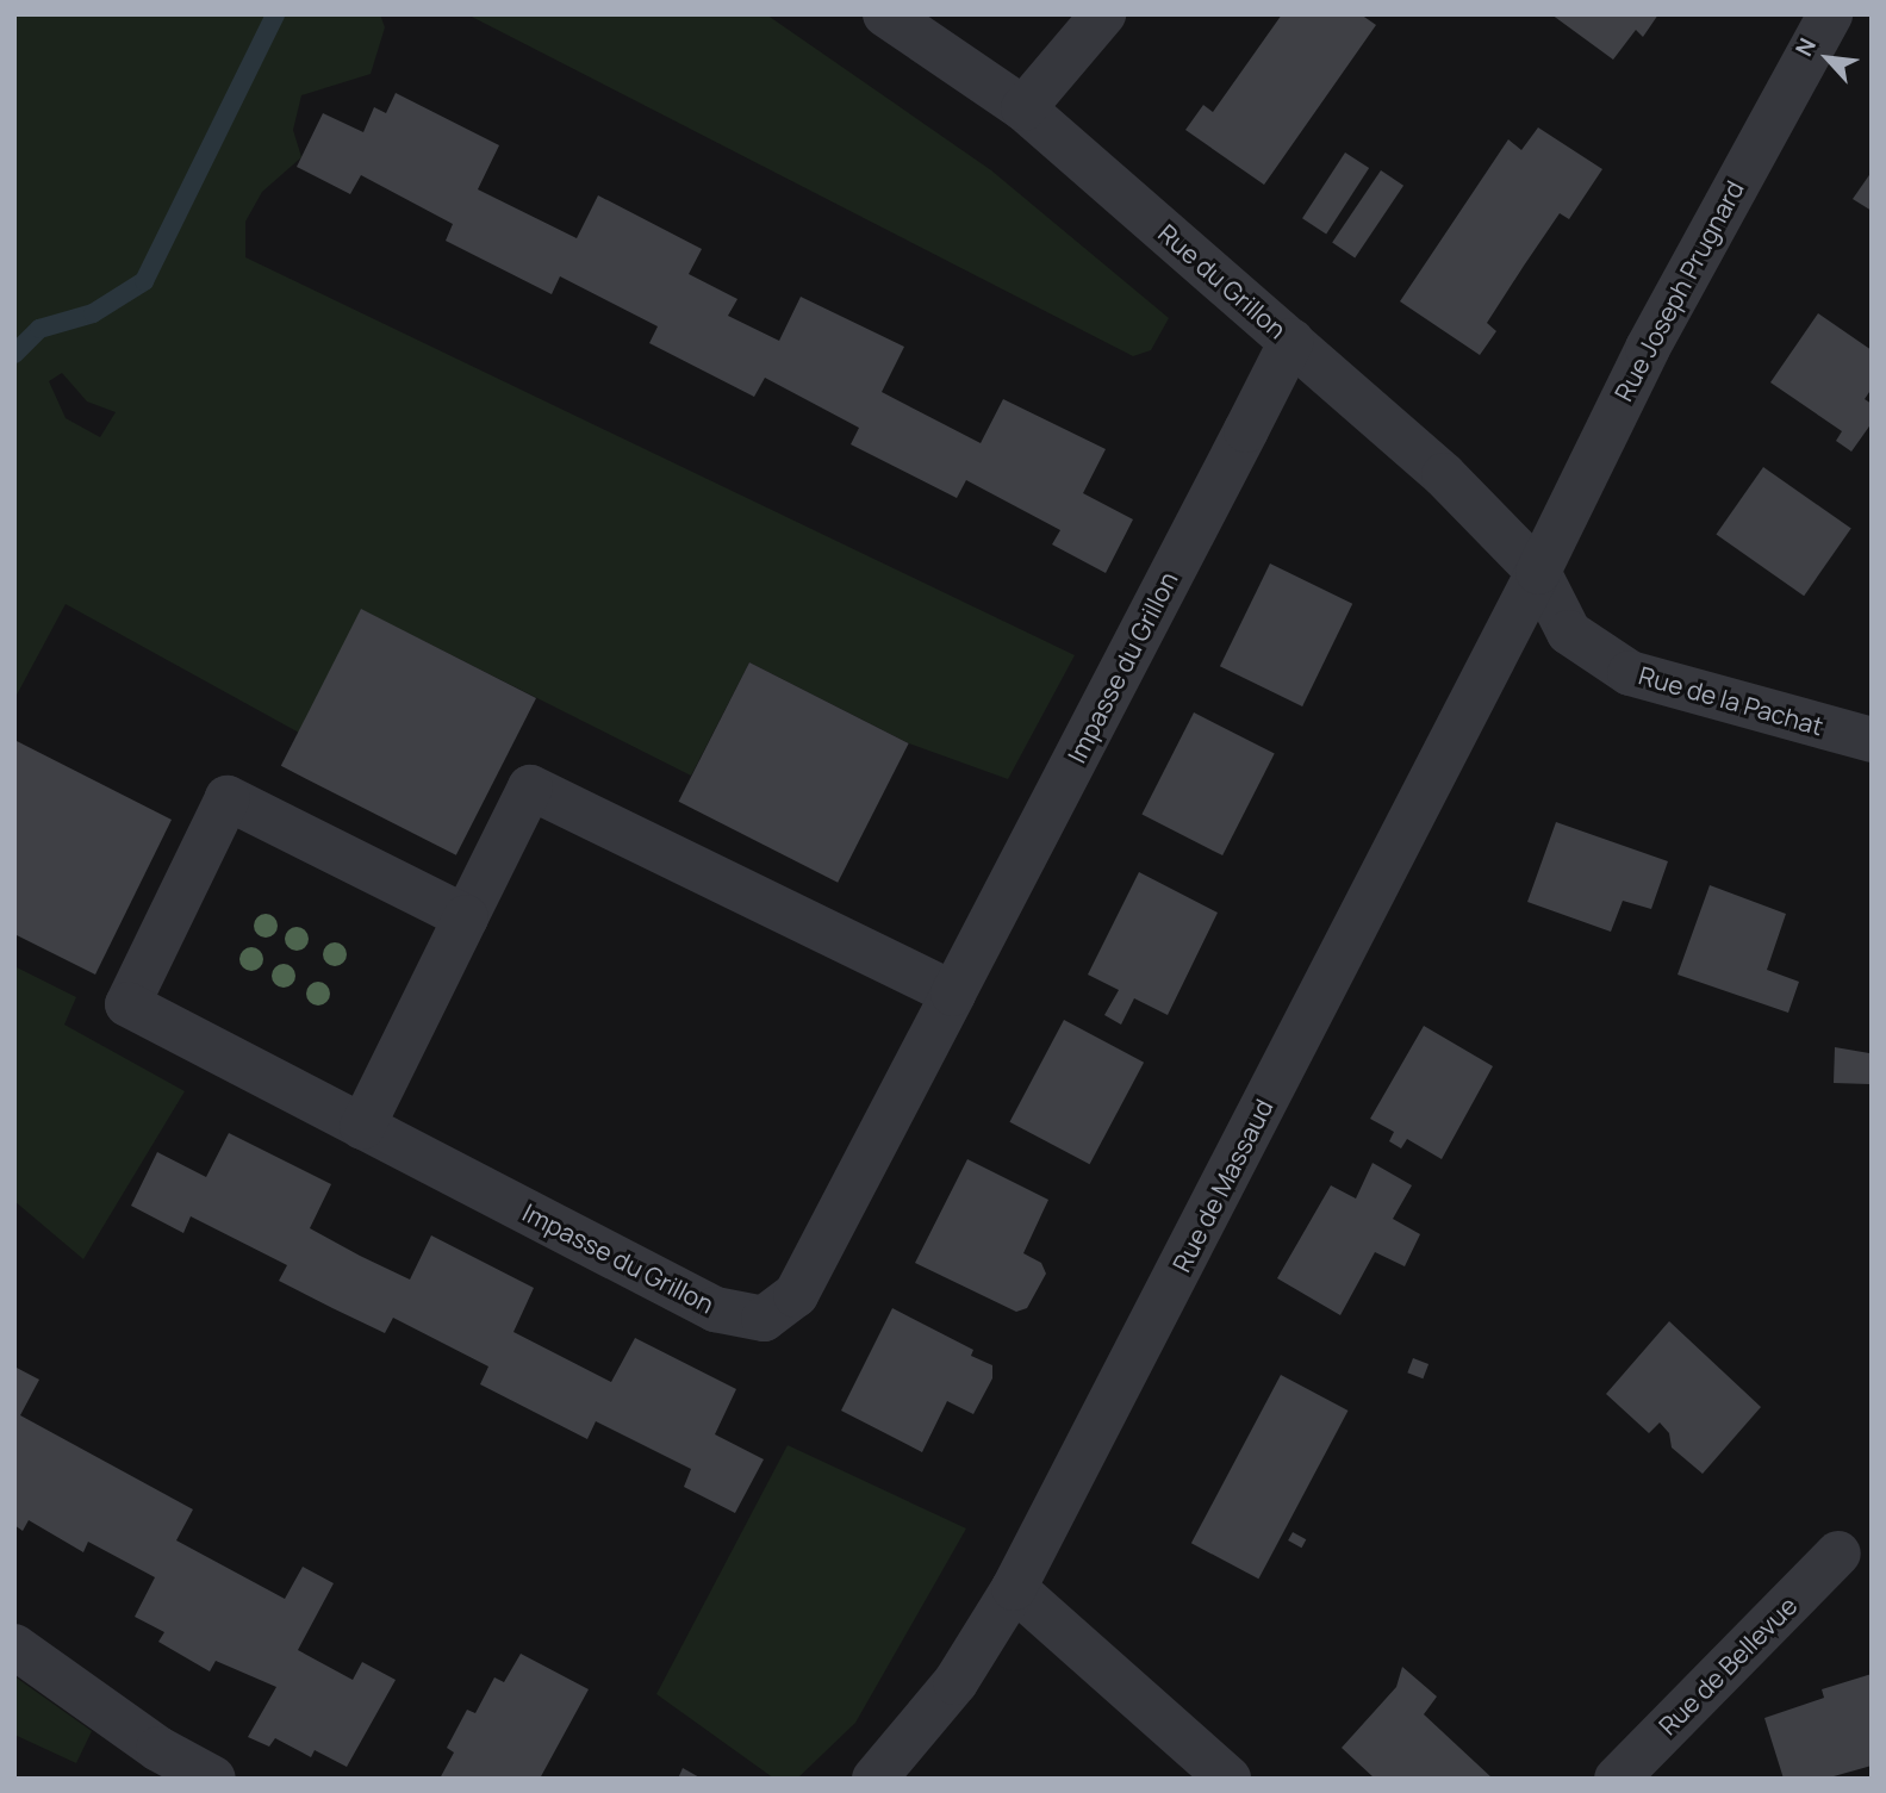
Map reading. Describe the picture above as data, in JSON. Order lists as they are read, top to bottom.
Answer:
{
  "streets": {
    "street": [
      "Rue du Grillon",
      "Rue Joseph Prugnard",
      "Impasse du Grillon",
      "Rue de la Pachat",
      "Rue de Massaud",
      "Rue de Bellevue"
    ]
  },
  "crossings": [
    ["Rue du Grillon", "Rue Joseph Prugnard"],
    ["Rue du Grillon", "Impasse du Grillon"],
    ["Rue du Grillon", "Rue de la Pachat"],
    ["Rue du Grillon", "Rue de Massaud"],
    ["Rue Joseph Prugnard", "Rue de la Pachat"],
    ["Rue Joseph Prugnard", "Rue de Massaud"],
    ["Rue de la Pachat", "Rue de Massaud"]
  ],
  "north": "top left"
}
